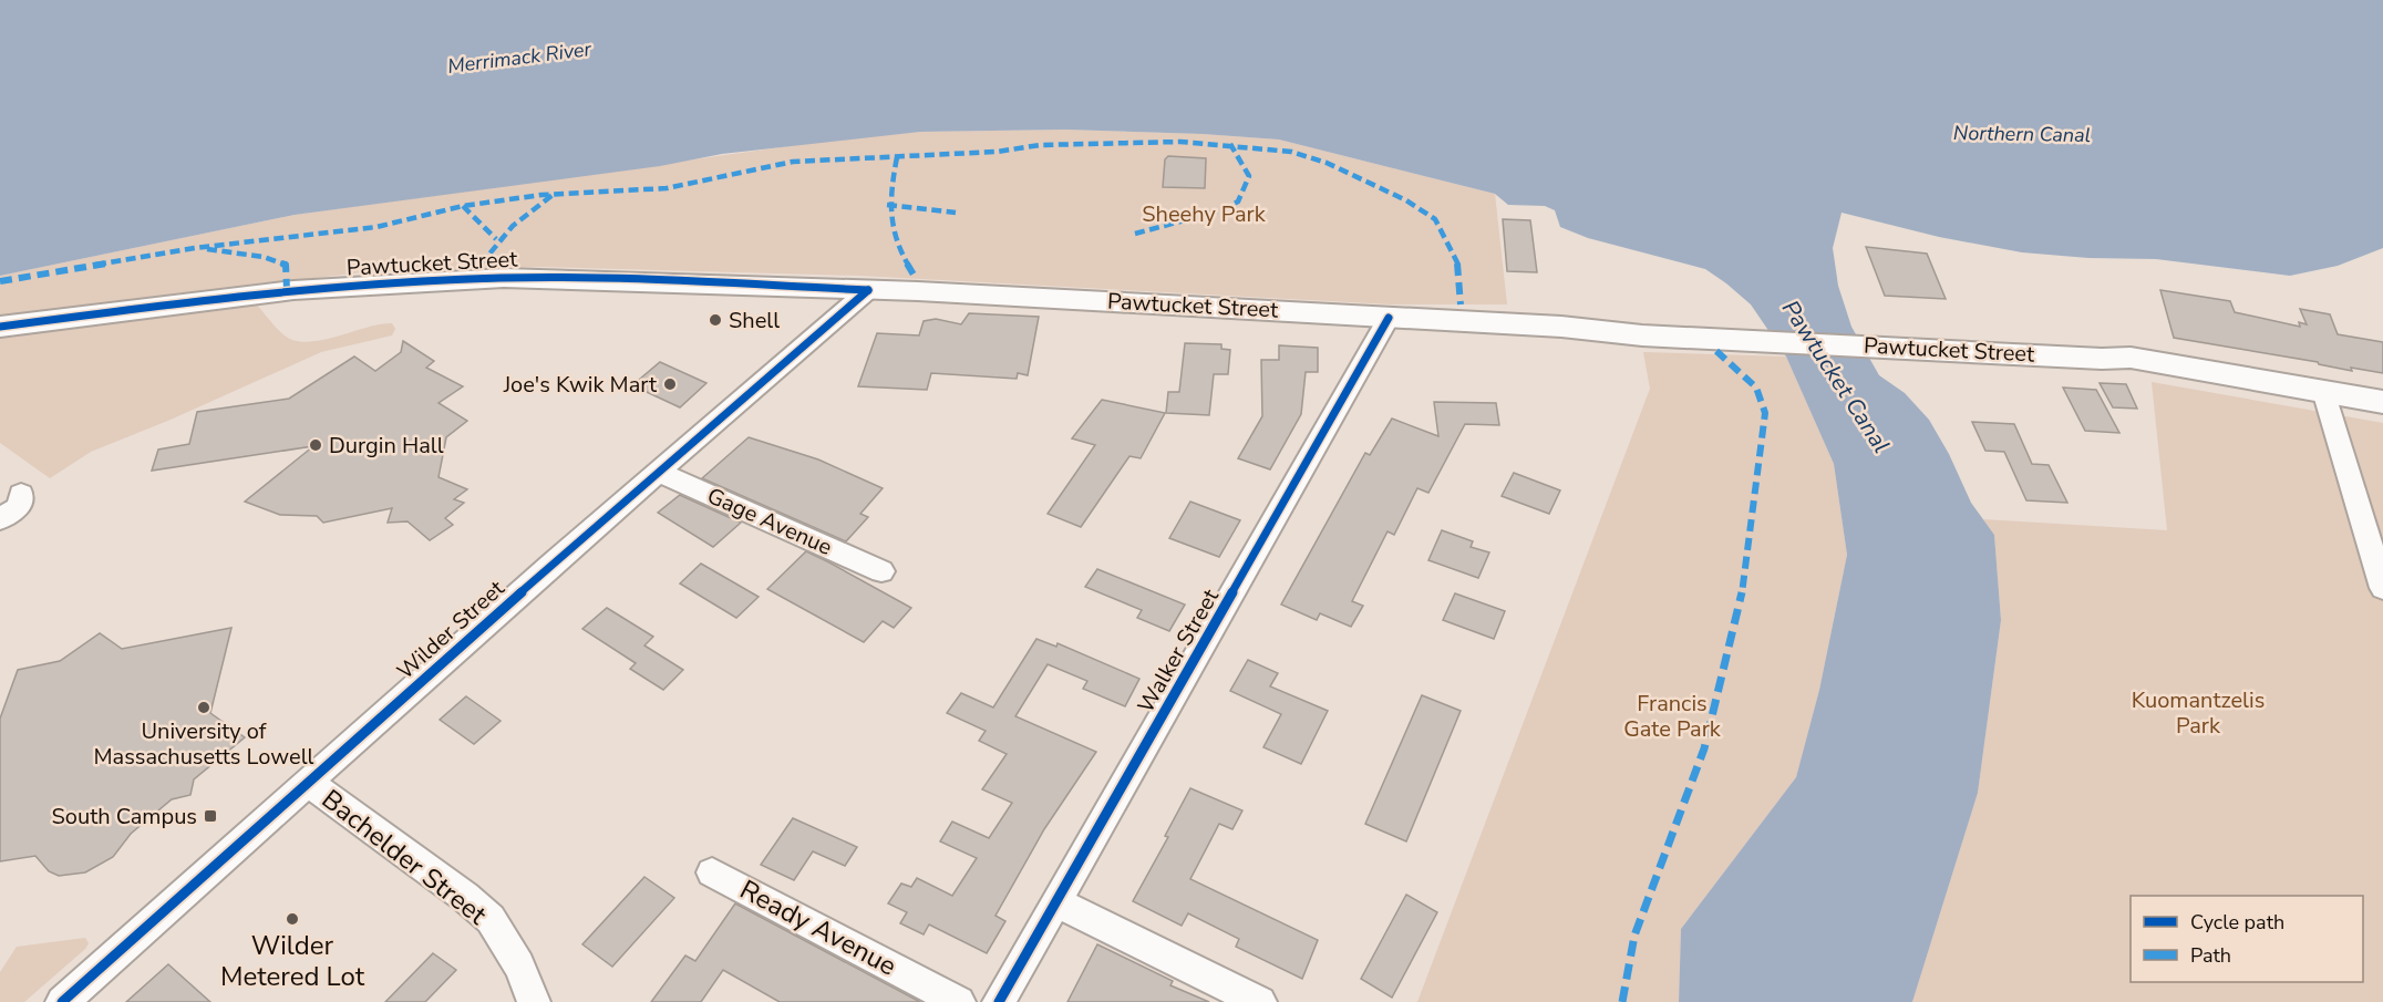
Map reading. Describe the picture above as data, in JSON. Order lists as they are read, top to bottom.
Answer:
{
  "streets": {
    "main road": ["Pawtucket Street"],
    "street": [
      "Gage Avenue",
      "Wilder Street",
      "Walker Street",
      "Bachelder Street",
      "Ready Avenue"
    ]
  },
  "crossings": [
    ["Pawtucket Street", "Wilder Street"],
    ["Pawtucket Street", "Walker Street"],
    ["Gage Avenue", "Wilder Street"],
    ["Wilder Street", "Bachelder Street"]
  ],
  "water": ["Merrimack River", "Northern Canal", "Pawtucket Canal"],
  "parks": ["Sheehy Park", "Kuomantzelis Park", "Francis Gate Park"],
  "places": {
    "other": [
      "Shell",
      "Joe's Kwik Mart",
      "Durgin Hall",
      "University of Massachusetts Lowell",
      "Wilder Metered Lot"
    ],
    "transit": ["South Campus"]
  },
  "legend": ["Cycle path", "Path"]
}
